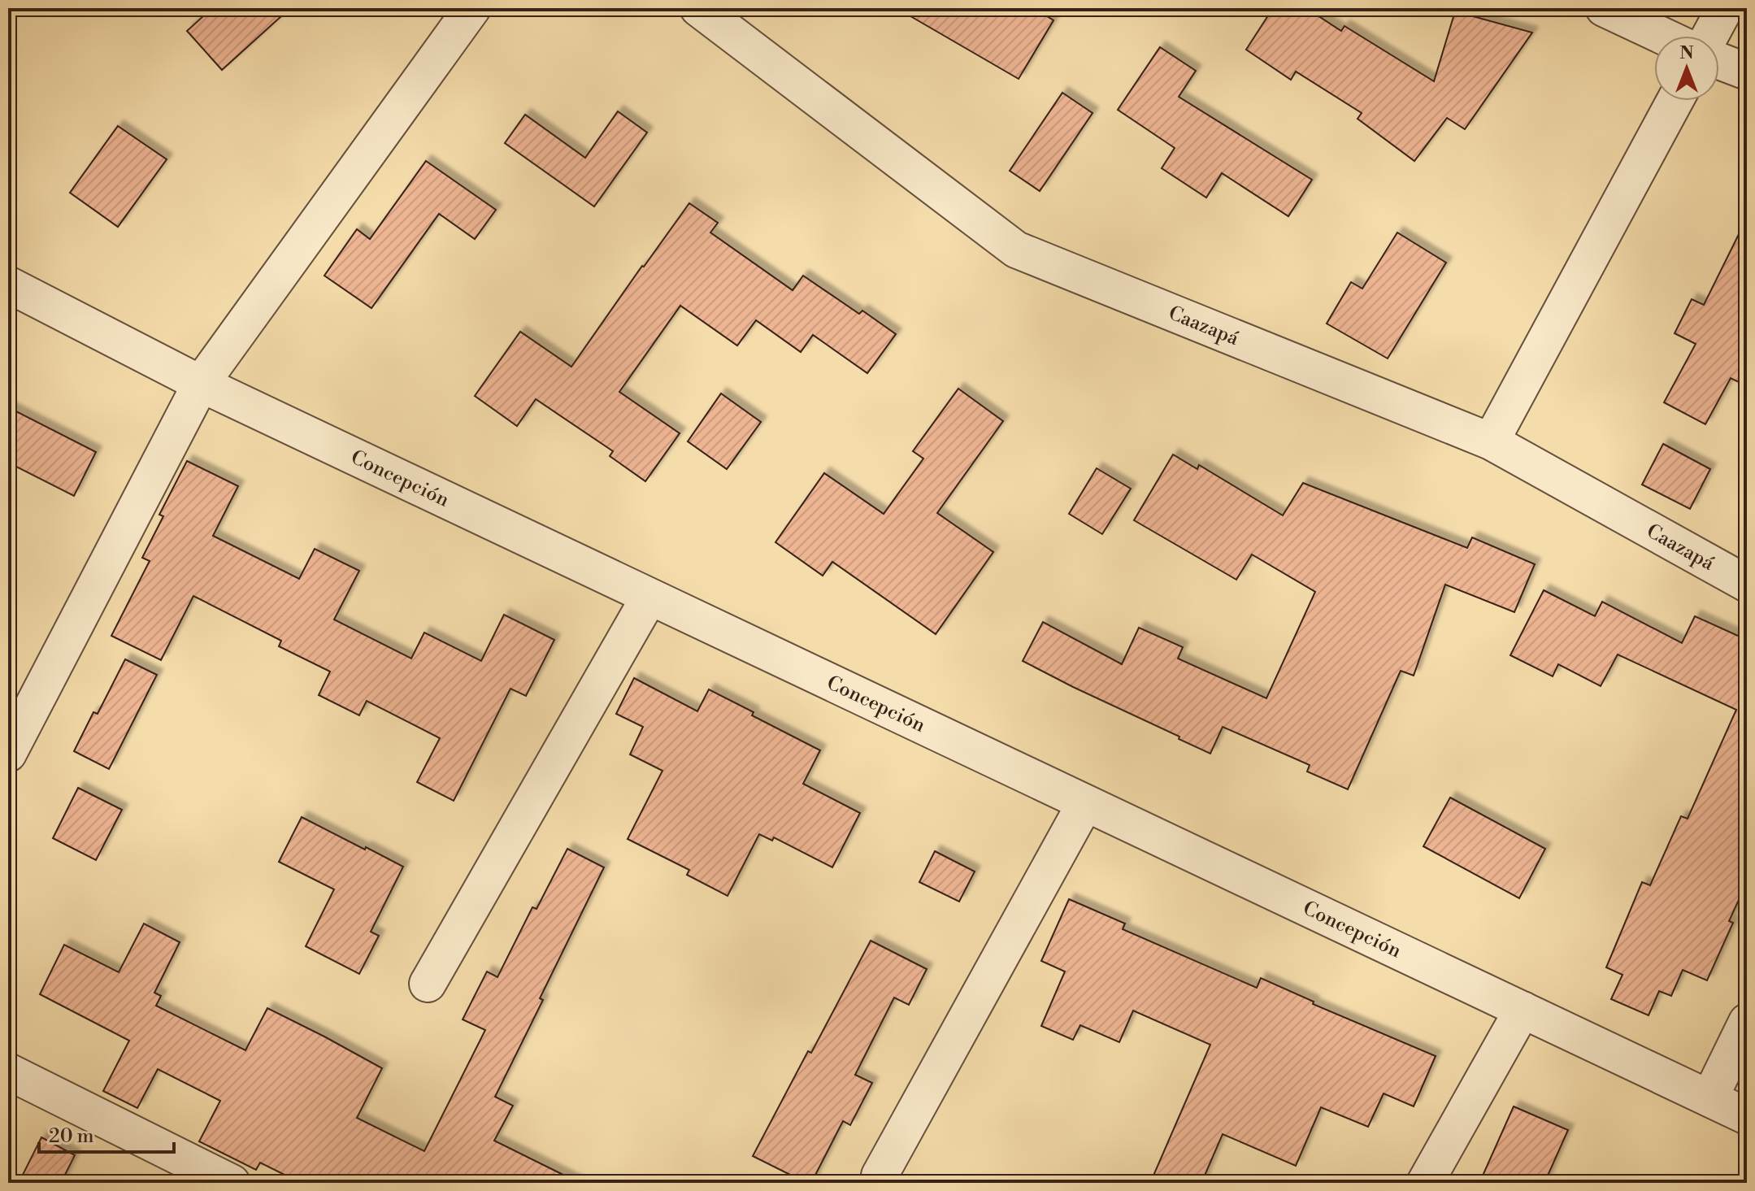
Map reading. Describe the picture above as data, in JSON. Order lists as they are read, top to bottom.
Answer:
{
  "streets": {
    "street": ["Caazapá", "Concepción"]
  },
  "scale_bar": "20 m",
  "north": "top"
}
